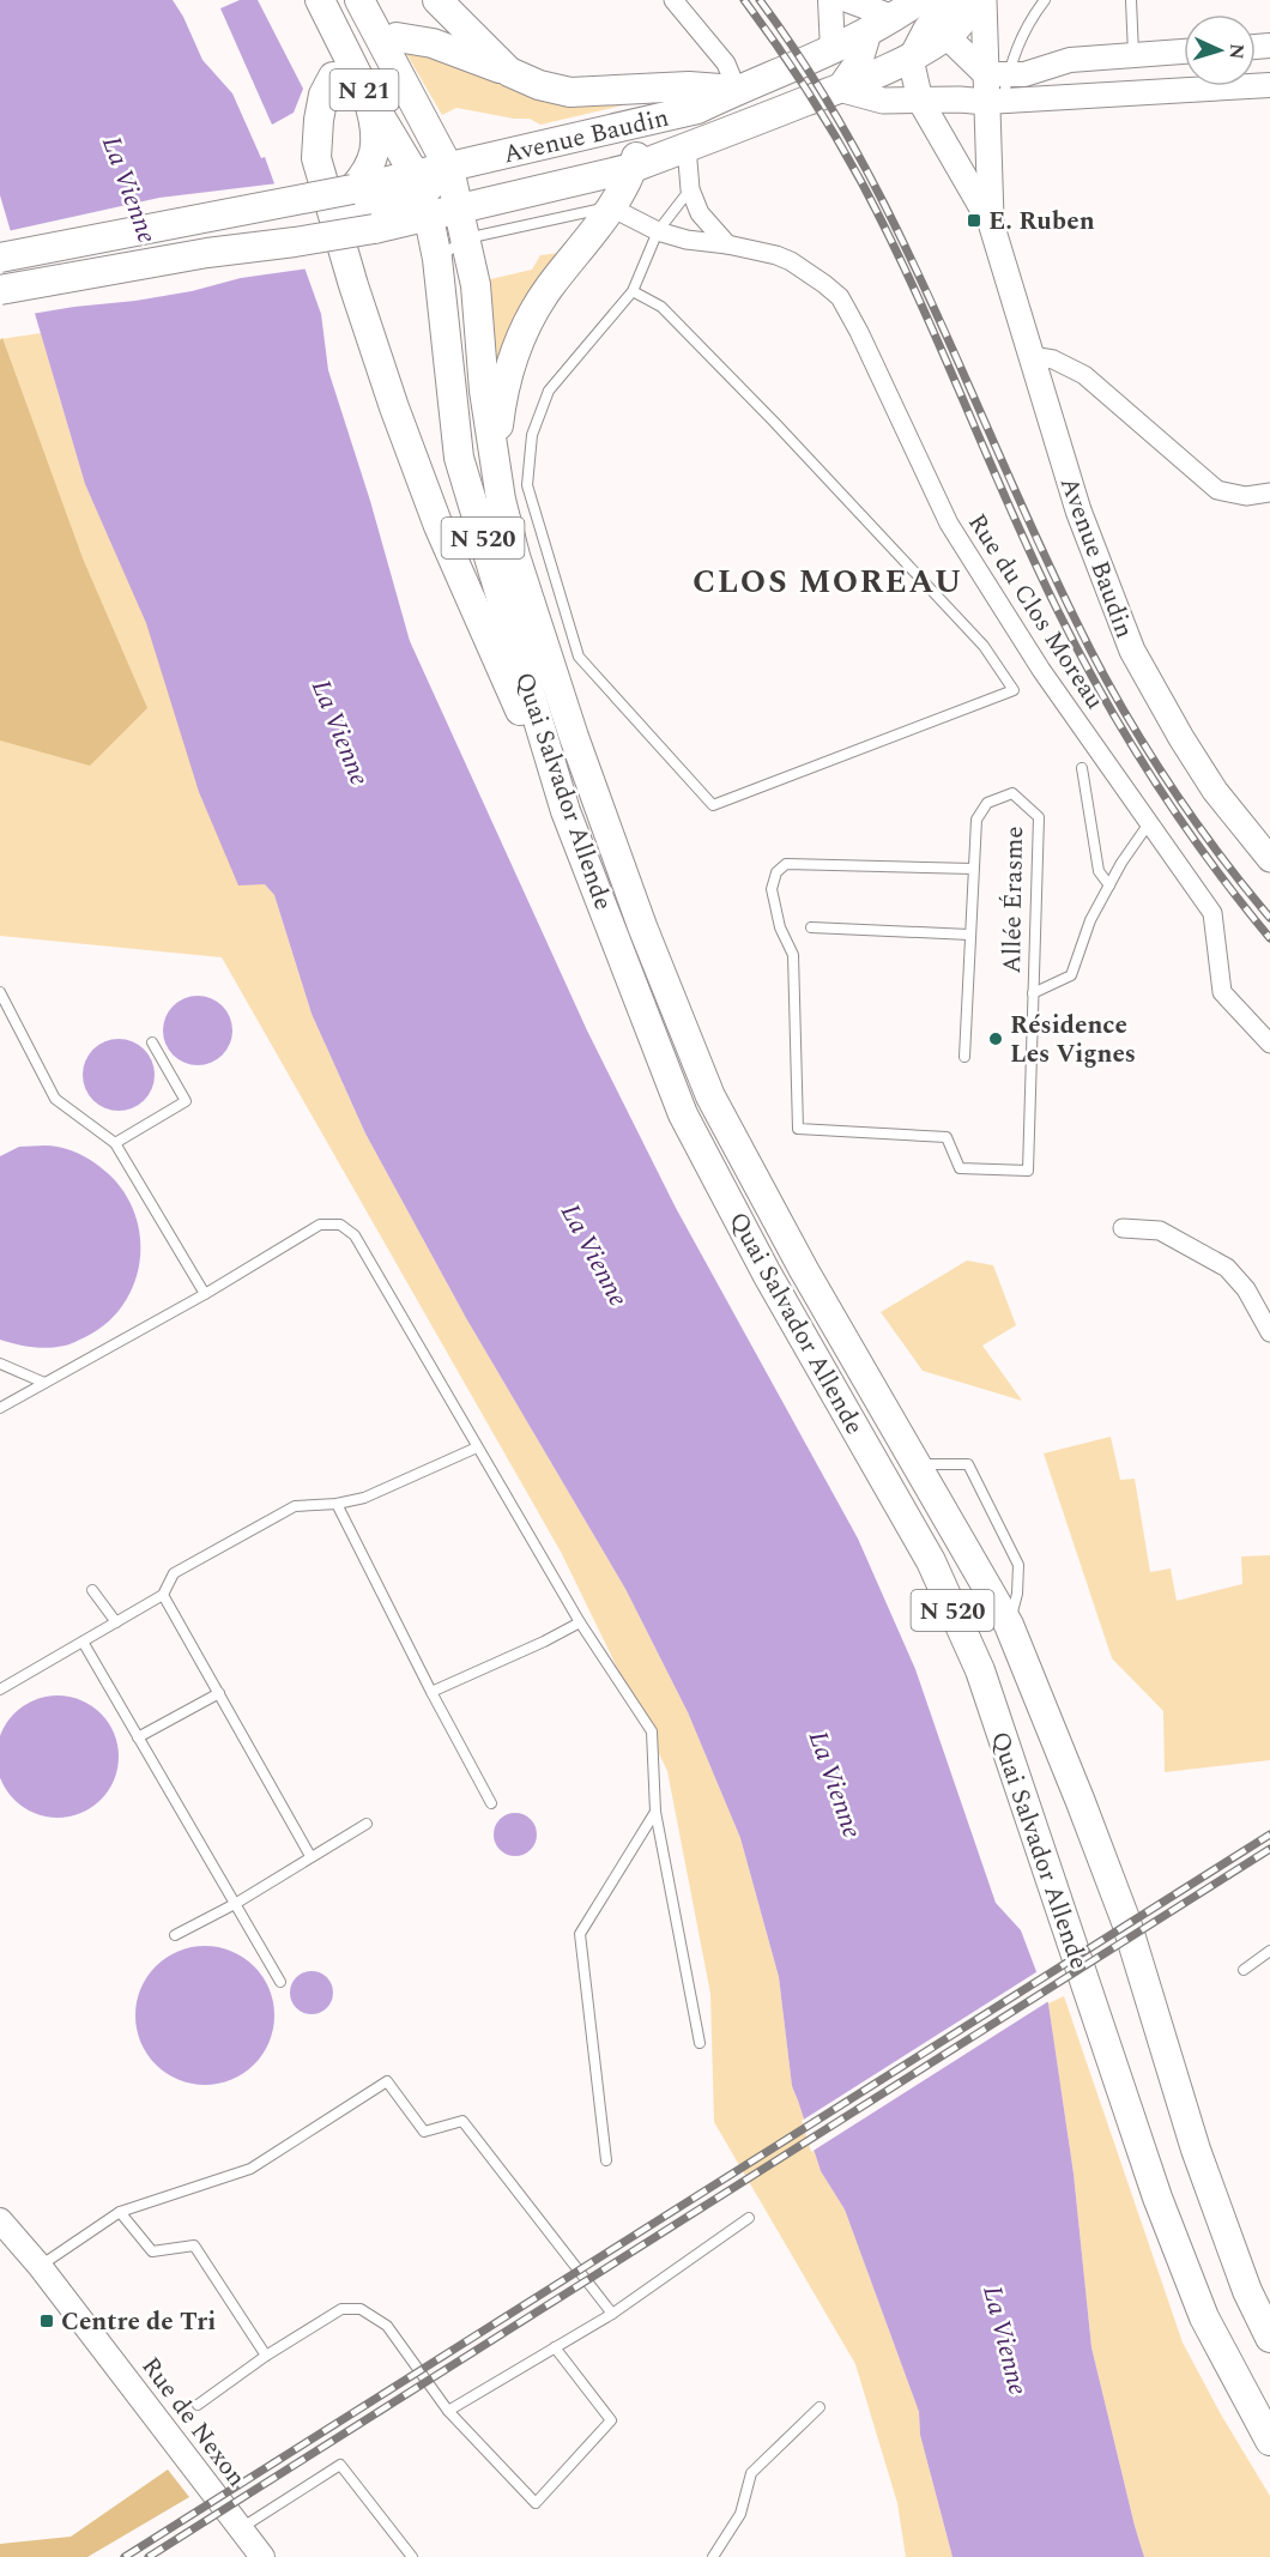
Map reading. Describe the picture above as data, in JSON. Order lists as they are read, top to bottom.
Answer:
{
  "streets": {
    "main road": [
      "N 21",
      "Avenue Baudin",
      "N 520",
      "Quai Salvador Allende"
    ],
    "street": ["Rue du Clos Moreau", "Rue de Nexon"],
    "lane": ["Allée Érasme"]
  },
  "crossings": [
    ["N 21", "Avenue Baudin"],
    ["N 21", "Quai Salvador Allende"],
    ["Avenue Baudin", "Quai Salvador Allende"]
  ],
  "districts": ["CLOS MOREAU"],
  "water": ["La Vienne"],
  "places": {
    "transit": ["E. Ruben", "Centre de Tri"],
    "other": ["Résidence Les Vignes"]
  },
  "north": "right"
}
